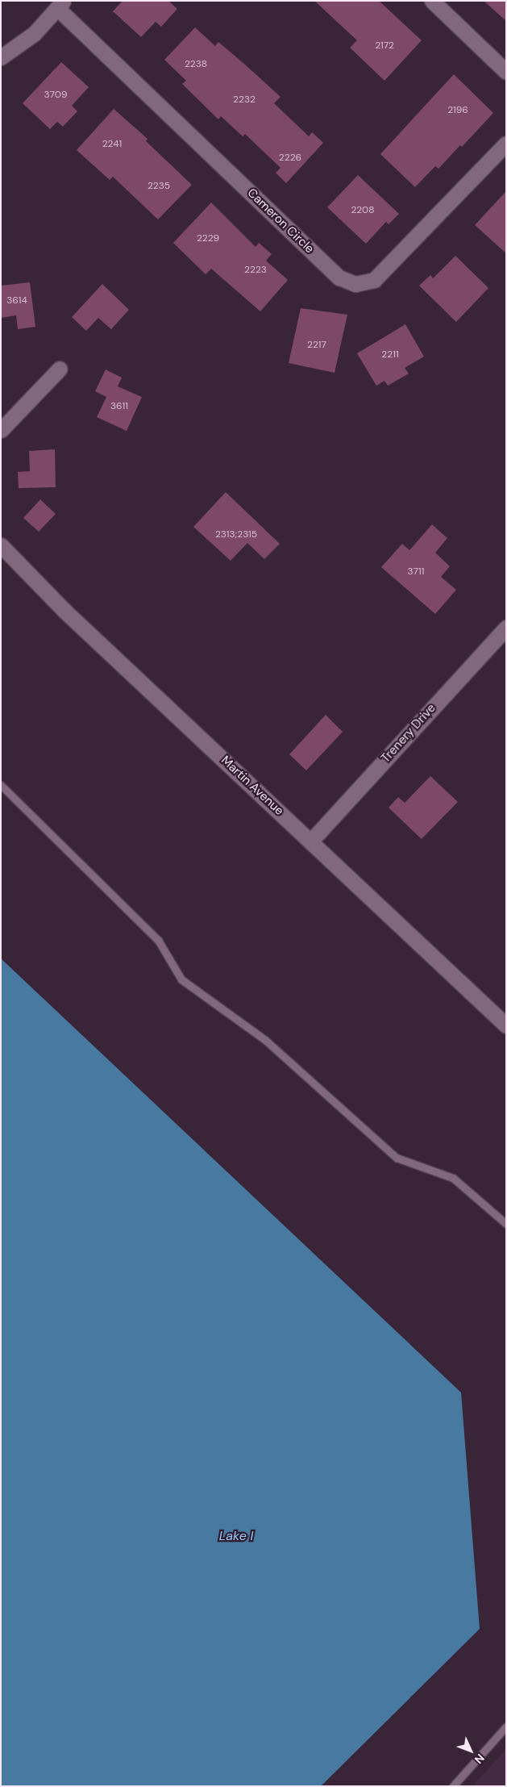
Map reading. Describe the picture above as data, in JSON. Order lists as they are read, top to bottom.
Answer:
{
  "streets": {
    "street": ["Cameron Circle", "Trenery Drive", "Martin Avenue"]
  },
  "crossings": [
    ["Trenery Drive", "Martin Avenue"]
  ],
  "water": ["Lake I"],
  "house_numbers": [
    "2172",
    "2238",
    "3709",
    "2232",
    "2196",
    "2241",
    "2226",
    "2235",
    "2208",
    "2229",
    "2223",
    "3614",
    "2217",
    "2211",
    "3611",
    "2313;2315",
    "3711"
  ],
  "north": "bottom right"
}
